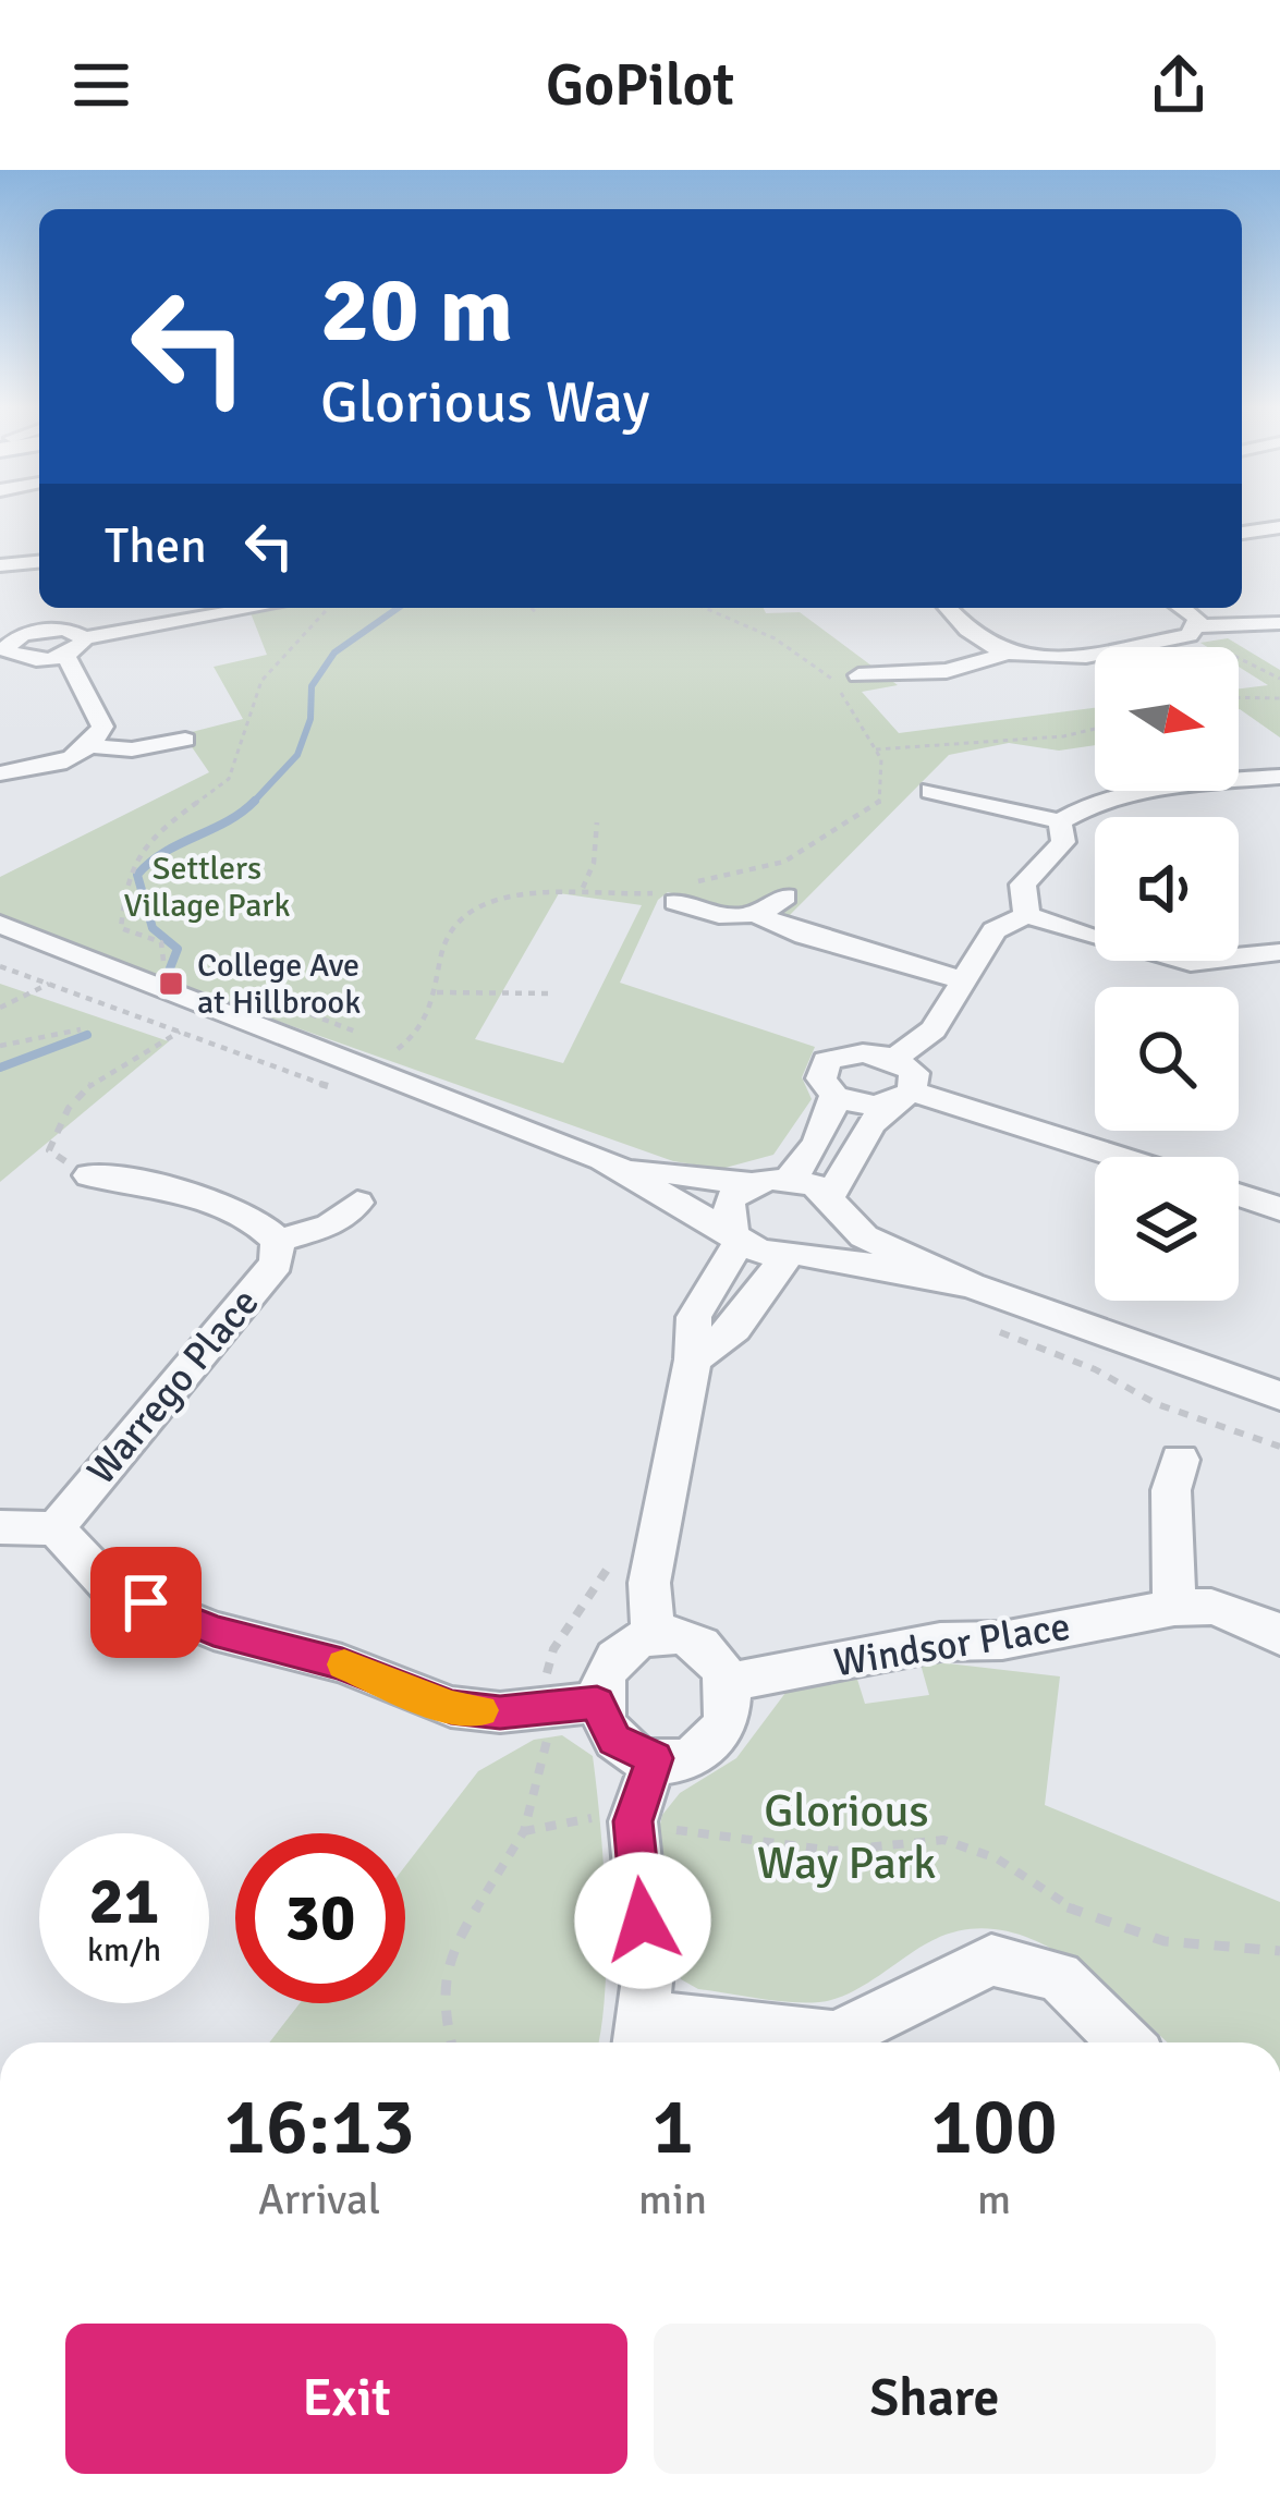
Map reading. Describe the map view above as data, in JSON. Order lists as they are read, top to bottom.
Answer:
{
  "streets": {
    "street": ["Warrego Place", "Windsor Place"]
  },
  "parks": ["Settlers Village Park", "Glorious Way Park"],
  "places": {
    "transit": ["College Ave at Hillbrook"]
  },
  "north": "right",
  "page": {
    "header": "GoPilot",
    "turn": ["20 m", "Glorious Way"],
    "then": "Then",
    "speed": "21 km/h",
    "limit": "30",
    "eta": [
      "16:13",
      "Arrival",
      "1",
      "min",
      "100",
      "m"
    ],
    "buttons": ["Exit", "Share"]
  }
}
